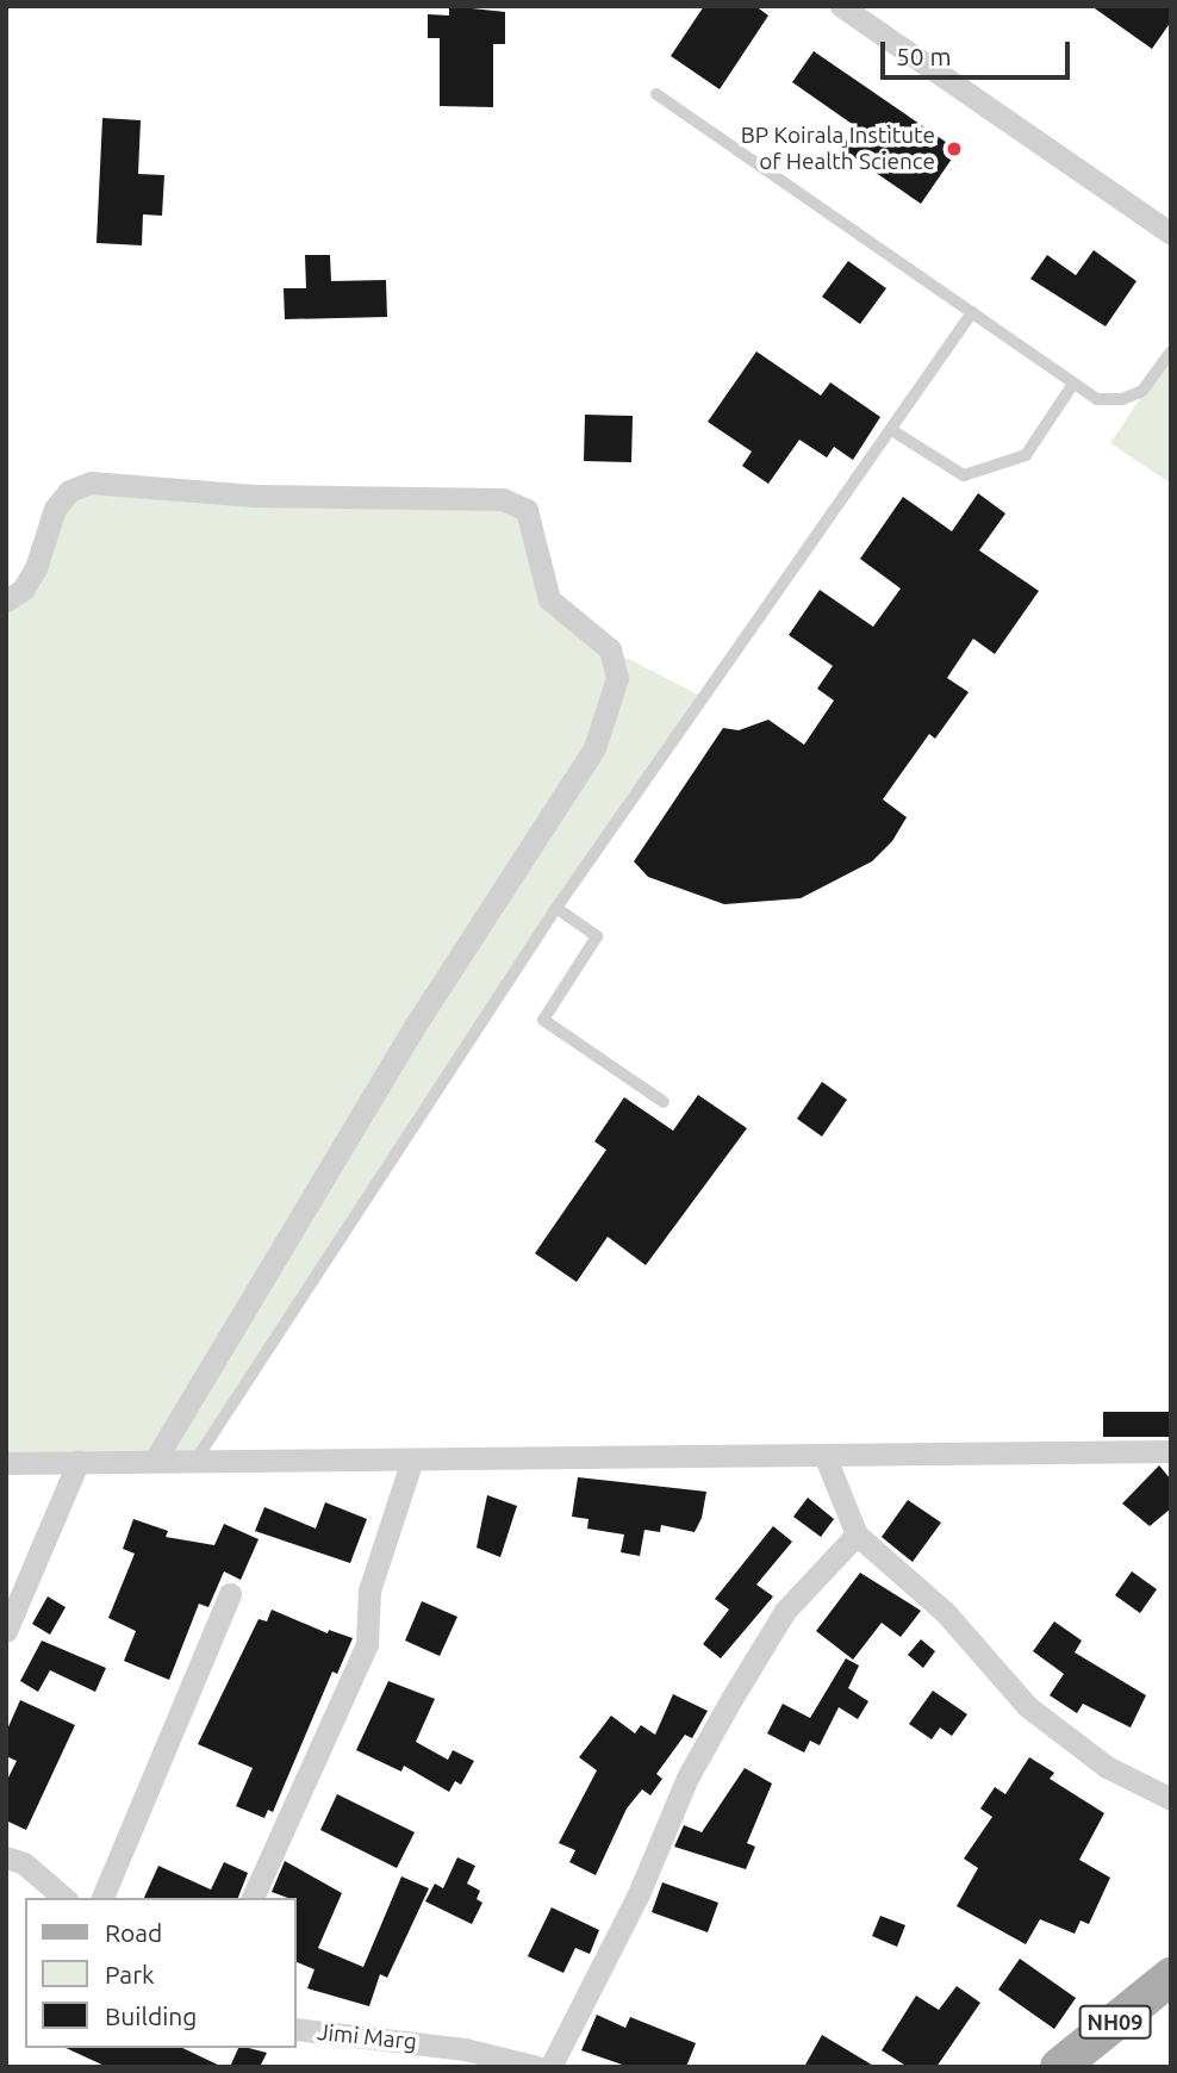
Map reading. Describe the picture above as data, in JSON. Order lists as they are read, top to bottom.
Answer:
{
  "streets": {
    "main road": ["NH09"],
    "street": ["Jimi Marg"]
  },
  "places": ["BP Koirala Institute of Health Science"],
  "legend": ["Road", "Park", "Building"],
  "scale_bar": "50 m"
}
